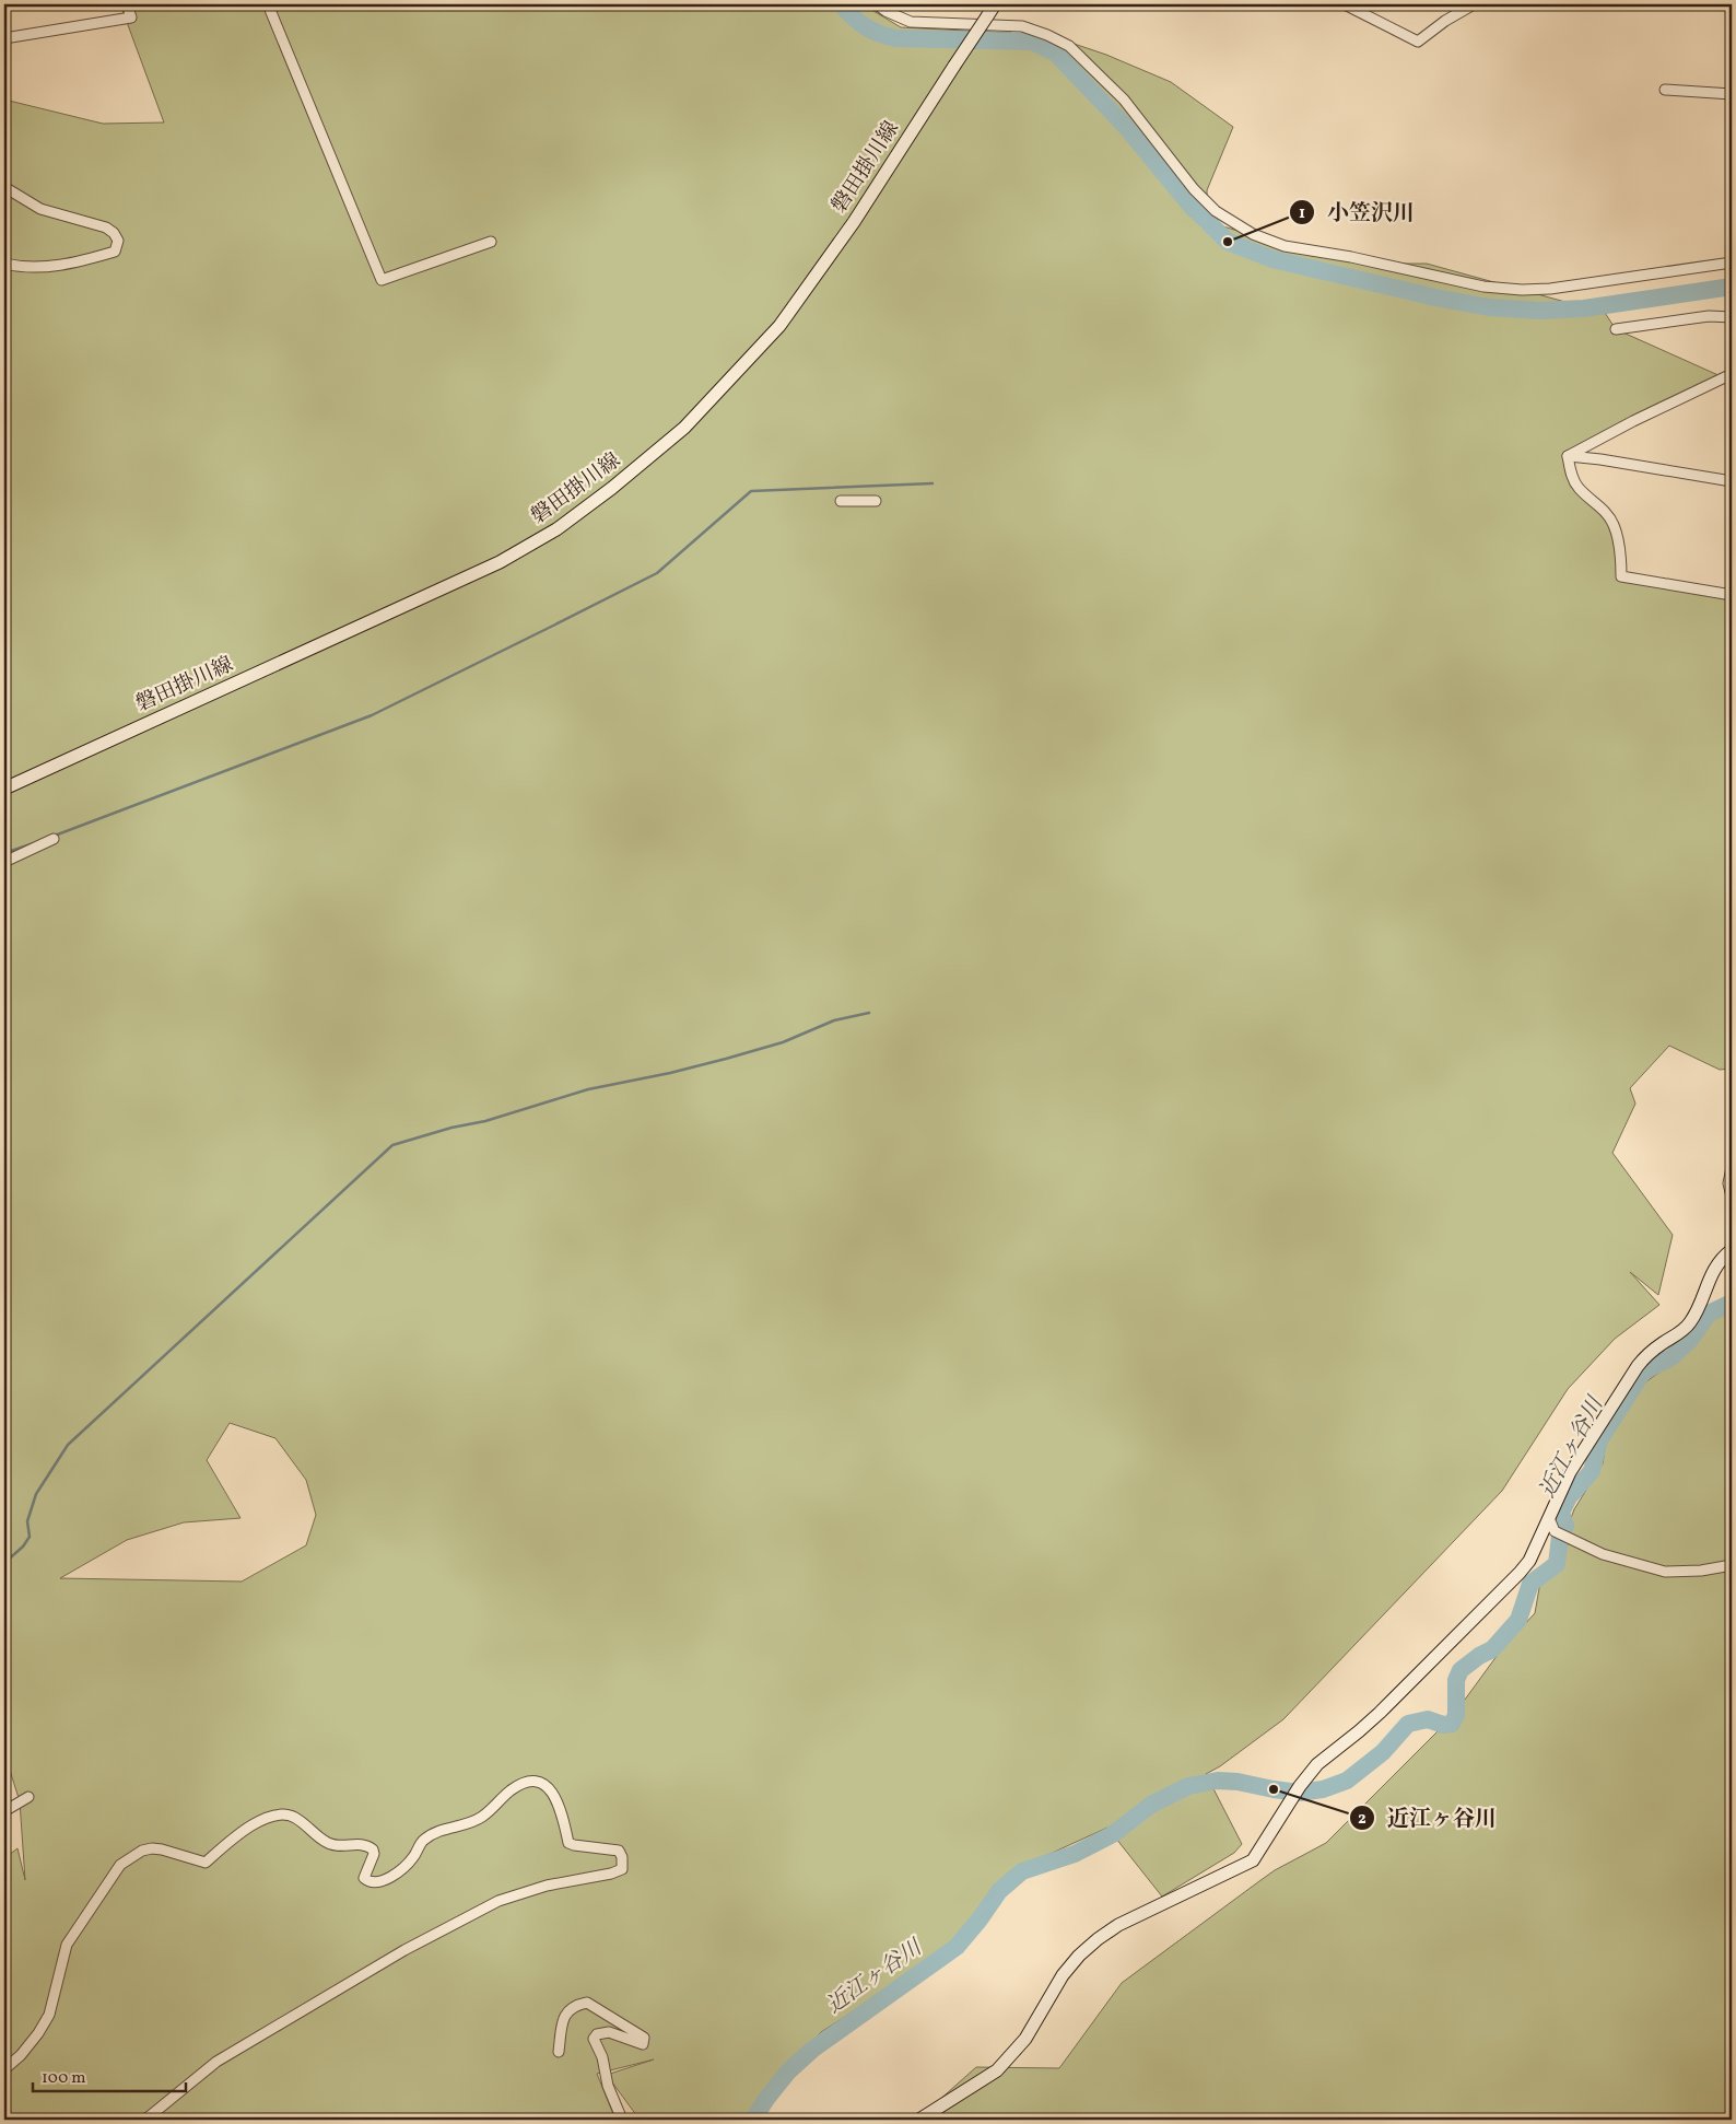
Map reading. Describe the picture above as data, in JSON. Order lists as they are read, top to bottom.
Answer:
{
  "streets": {
    "main road": ["磐田掛川線"]
  },
  "water": ["近江ヶ谷川"],
  "places": ["小笠沢川", "近江ヶ谷川"],
  "scale_bar": "100 m"
}
